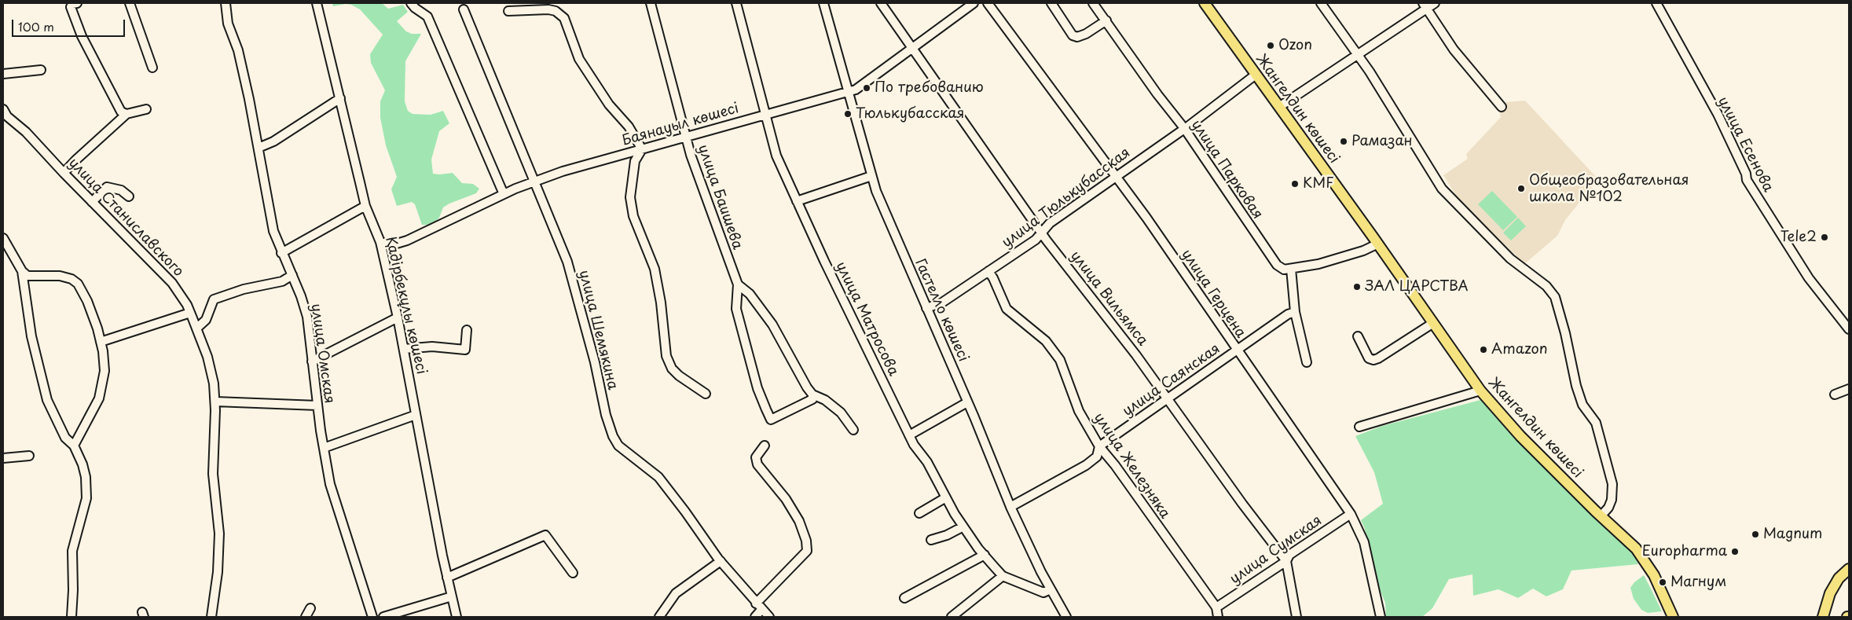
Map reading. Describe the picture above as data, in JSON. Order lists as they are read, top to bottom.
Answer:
{
  "streets": {
    "main road": ["Жангелдин көшесі"],
    "street": [
      "Баянауыл көшесі",
      "улица Есенова",
      "улица Парковая",
      "улица Баишева",
      "улица Тюлькубасская",
      "улица Станиславского",
      "улица Герцена",
      "улица Вильямса",
      "Қадірбекұлы көшесі",
      "Гастелло көшесі",
      "улица Матросова",
      "улица Шемякина",
      "улица Омская",
      "улица Саянская",
      "улица Железняка",
      "улица Сумская"
    ]
  },
  "crossings": [
    ["Жангелдин көшесі", "улица Тюлькубасская"],
    ["Баянауыл көшесі", "улица Баишева"],
    ["Баянауыл көшесі", "улица Вильямса"],
    ["Баянауыл көшесі", "Қадірбекұлы көшесі"],
    ["Баянауыл көшесі", "Гастелло көшесі"],
    ["Баянауыл көшесі", "улица Матросова"],
    ["Баянауыл көшесі", "улица Шемякина"],
    ["улица Парковая", "улица Тюлькубасская"],
    ["улица Тюлькубасская", "улица Герцена"],
    ["улица Тюлькубасская", "улица Вильямса"],
    ["улица Тюлькубасская", "Гастелло көшесі"],
    ["улица Тюлькубасская", "улица Железняка"],
    ["улица Герцена", "улица Саянская"],
    ["улица Герцена", "улица Сумская"],
    ["улица Вильямса", "улица Саянская"],
    ["улица Вильямса", "улица Сумская"],
    ["Гастелло көшесі", "улица Матросова"],
    ["Гастелло көшесі", "улица Саянская"],
    ["улица Саянская", "улица Железняка"],
    ["улица Железняка", "улица Сумская"]
  ],
  "places": [
    "Ozon",
    "По требованию",
    "Тюлькубасская",
    "Рамазан",
    "KMF",
    "Общеобразовательная школа №102",
    "Tele2",
    "ЗАЛ ЦАРСТВА",
    "Amazon",
    "Magnum",
    "Europharma",
    "Магнум"
  ],
  "scale_bar": "100 m"
}
